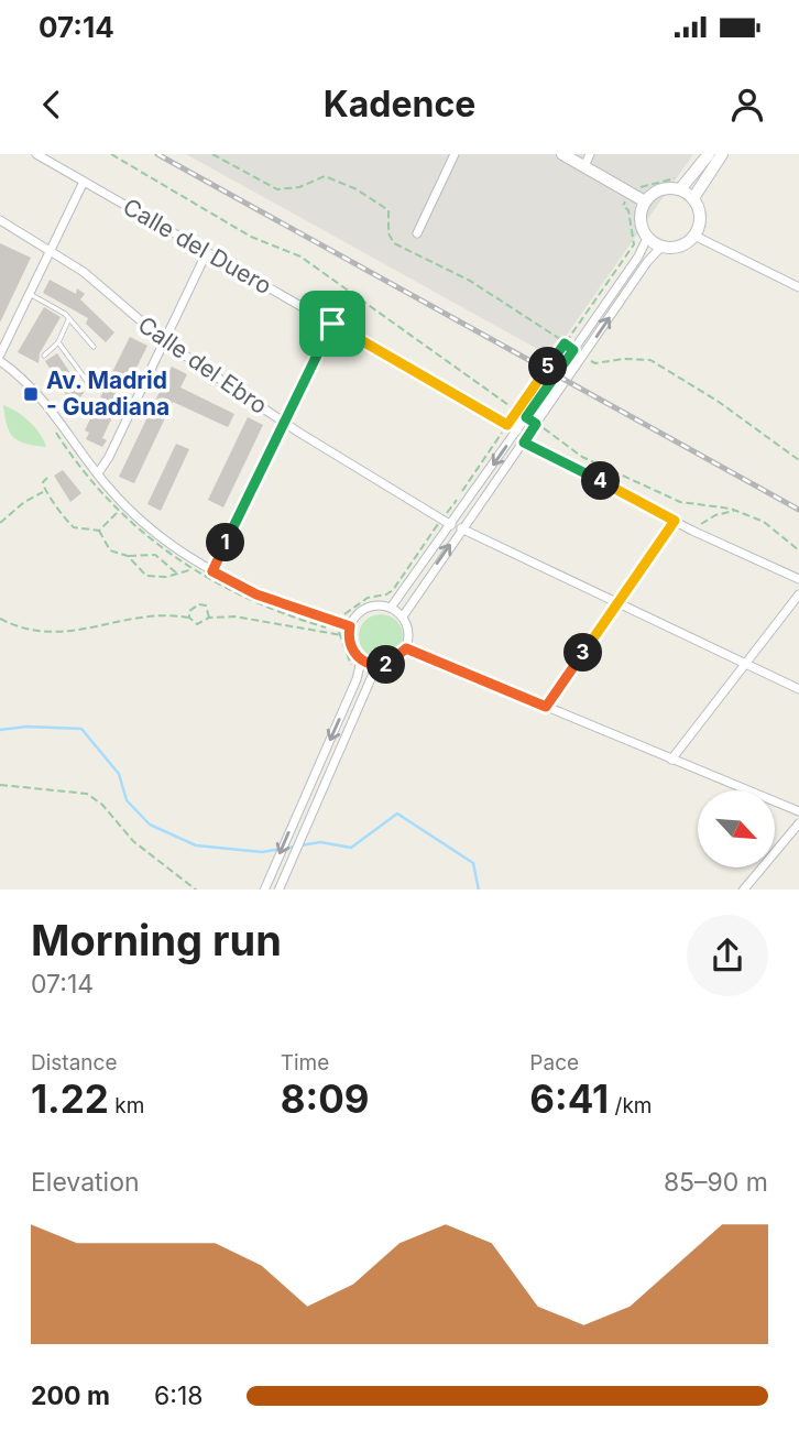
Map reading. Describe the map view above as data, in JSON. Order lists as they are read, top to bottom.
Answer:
{
  "streets": {
    "street": ["Calle del Duero", "Calle del Ebro"]
  },
  "places": {
    "transit": ["Av. Madrid - Guadiana"]
  },
  "north": "bottom right",
  "page": {
    "status": "07:14",
    "header": "Kadence",
    "pins": [
      "5",
      "4",
      "1",
      "3",
      "2"
    ],
    "heading": ["Morning run", "07:14"],
    "stats": [
      ["Distance", "1.22 km"],
      ["Time", "8:09"],
      ["Pace", "6:41 /km"]
    ],
    "chart": ["Elevation", "85–90 m"],
    "list": [
      {
        "name": "200 m",
        "note": "6:18"
      }
    ]
  }
}
